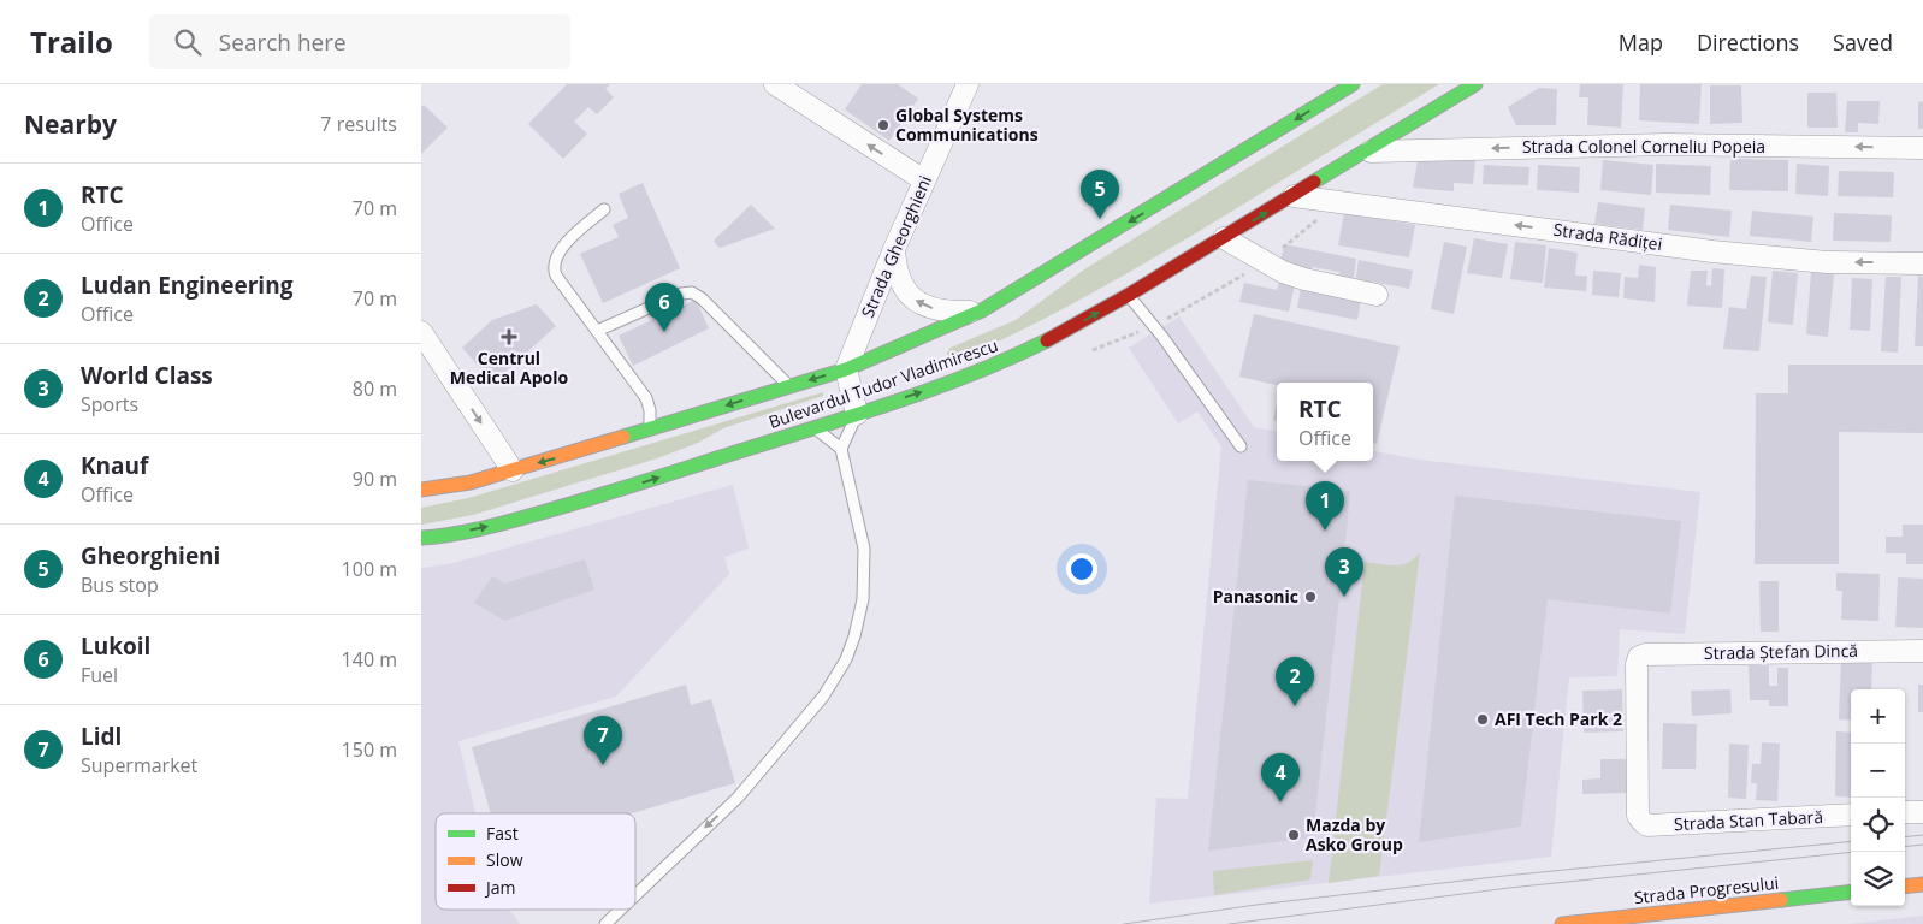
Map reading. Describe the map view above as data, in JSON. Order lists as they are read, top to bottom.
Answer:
{
  "streets": {
    "main road": ["Bulevardul Tudor Vladimirescu", "Strada Progresului"],
    "street": [
      "Strada Colonel Corneliu Popeia",
      "Strada Rădiței",
      "Strada Gheorghieni",
      "Strada Ștefan Dincă",
      "Strada Stan Tabară"
    ]
  },
  "crossings": [
    ["Strada Colonel Corneliu Popeia", "Bulevardul Tudor Vladimirescu"],
    ["Strada Rădiței", "Bulevardul Tudor Vladimirescu"],
    ["Strada Gheorghieni", "Bulevardul Tudor Vladimirescu"],
    ["Strada Ștefan Dincă", "Strada Stan Tabară"]
  ],
  "one_way": ["Strada Colonel Corneliu Popeia", "Strada Rădiței"],
  "places": {
    "other": [
      "Global Systems Communications",
      "Panasonic",
      "AFI Tech Park 2",
      "Mazda by Asko Group"
    ],
    "health": ["Centrul Medical Apolo"]
  },
  "legend": ["Fast", "Slow", "Jam"],
  "page": {
    "header": "Trailo",
    "search": "Search here",
    "nav": ["Map", "Directions", "Saved"],
    "heading": ["Nearby", "7 results"],
    "list": [
      {
        "mark": "1",
        "name": "RTC",
        "note": "Office",
        "value": "70 m"
      },
      {
        "mark": "2",
        "name": "Ludan Engineering",
        "note": "Office",
        "value": "70 m"
      },
      {
        "mark": "3",
        "name": "World Class",
        "note": "Sports",
        "value": "80 m"
      },
      {
        "mark": "4",
        "name": "Knauf",
        "note": "Office",
        "value": "90 m"
      },
      {
        "mark": "5",
        "name": "Gheorghieni",
        "note": "Bus stop",
        "value": "100 m"
      },
      {
        "mark": "6",
        "name": "Lukoil",
        "note": "Fuel",
        "value": "140 m"
      },
      {
        "mark": "7",
        "name": "Lidl",
        "note": "Supermarket",
        "value": "150 m"
      }
    ],
    "pins": [
      "5",
      "6",
      "1",
      "3",
      "2",
      "7",
      "4"
    ],
    "popup": ["RTC", "Office"],
    "map_buttons": ["+", "−"]
  }
}
